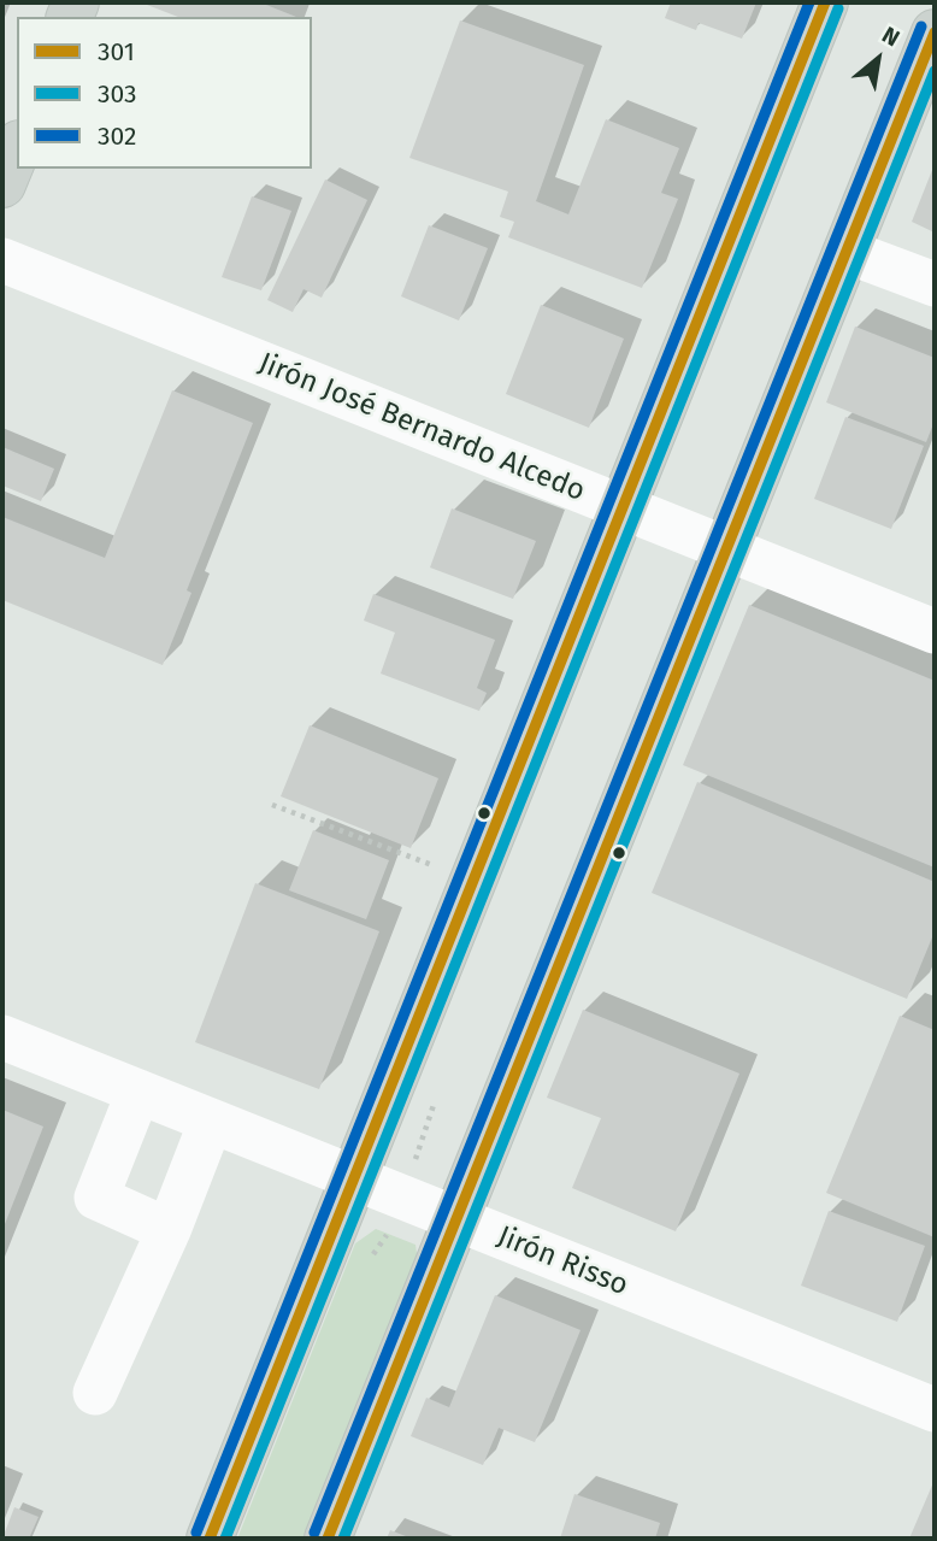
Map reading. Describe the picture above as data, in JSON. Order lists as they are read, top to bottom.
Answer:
{
  "streets": {
    "street": ["Jirón José Bernardo Alcedo", "Jirón Risso"]
  },
  "lines": ["transit line 301", "transit line 302", "transit line 303"],
  "legend": ["301", "303", "302"],
  "north": "top right"
}
